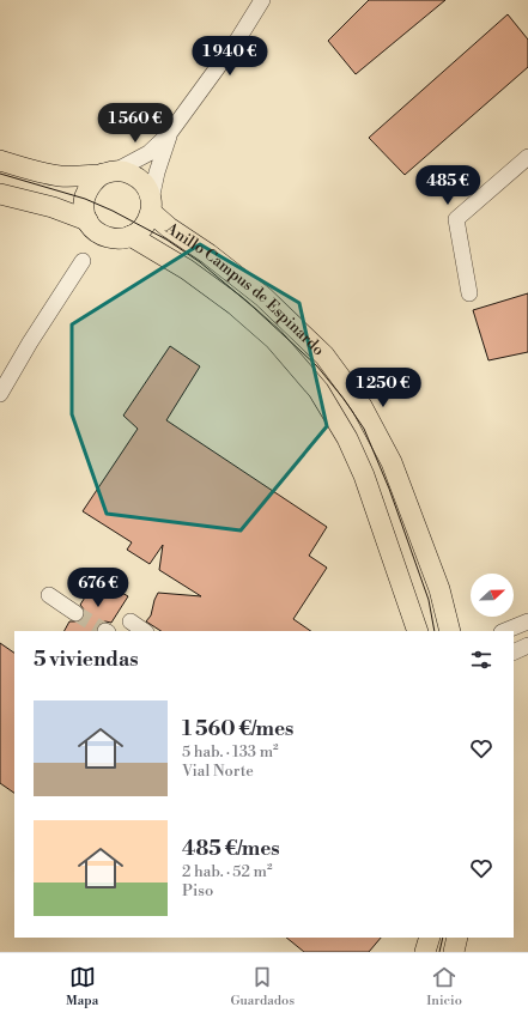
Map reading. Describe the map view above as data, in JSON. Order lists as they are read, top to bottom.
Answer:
{
  "streets": {
    "main road": ["Anillo Campus de Espinardo"]
  },
  "north": "right",
  "page": {
    "price": [
      "1 940 €",
      "1 560 €",
      "485 €",
      "1 250 €",
      "676 €"
    ],
    "heading": "5 viviendas",
    "list": [
      {
        "name": "1 560 €/mes",
        "note": "5 hab. · 133 m² · Vial Norte"
      },
      {
        "name": "485 €/mes",
        "note": "2 hab. · 52 m² · Piso"
      }
    ],
    "tabs": ["Mapa", "Guardados", "Inicio"]
  }
}
